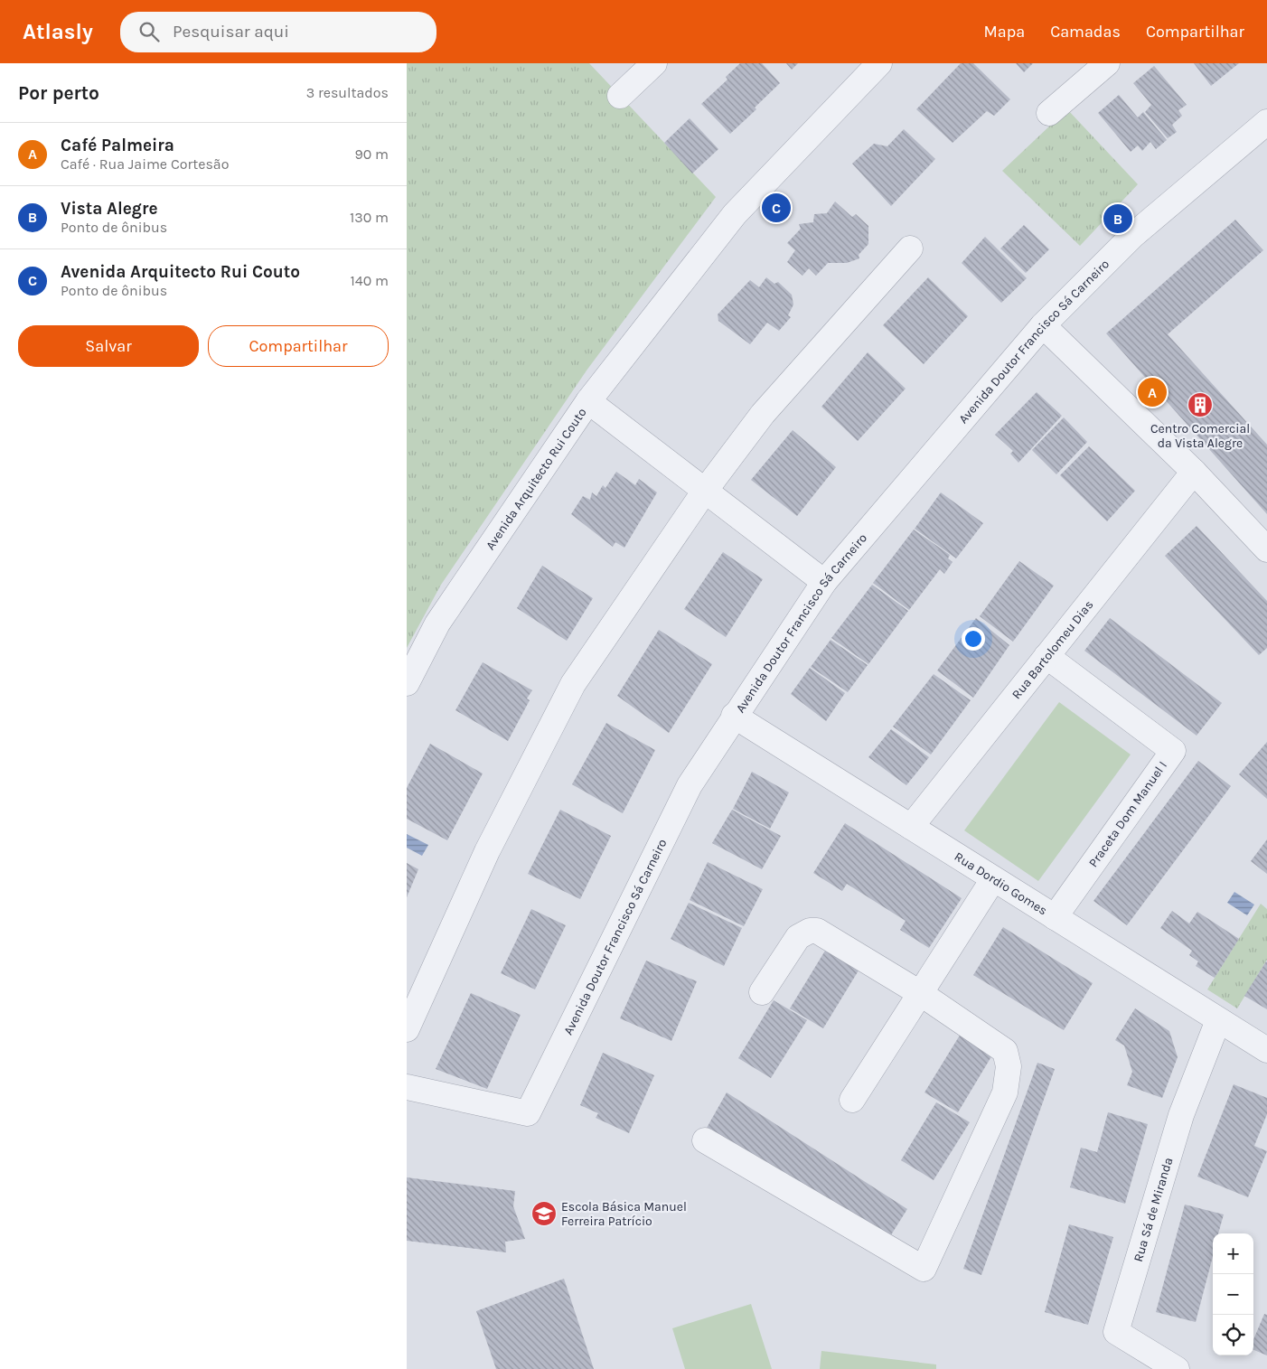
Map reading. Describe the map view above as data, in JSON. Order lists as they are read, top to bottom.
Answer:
{
  "streets": {
    "street": [
      "Avenida Doutor Francisco Sá Carneiro",
      "Avenida Arquitecto Rui Couto",
      "Rua Bartolomeu Dias",
      "Praceta Dom Manuel I",
      "Rua Dordio Gomes",
      "Rua Sá de Miranda"
    ]
  },
  "crossings": [
    ["Avenida Doutor Francisco Sá Carneiro", "Rua Dordio Gomes"],
    ["Rua Bartolomeu Dias", "Praceta Dom Manuel I"],
    ["Rua Bartolomeu Dias", "Rua Dordio Gomes"],
    ["Praceta Dom Manuel I", "Rua Dordio Gomes"],
    ["Rua Dordio Gomes", "Rua Sá de Miranda"]
  ],
  "places": {
    "building": ["Centro Comercial da Vista Alegre"],
    "school or university": ["Escola Básica Manuel Ferreira Patrício"]
  },
  "page": {
    "header": "Atlasly",
    "search": "Pesquisar aqui",
    "nav": ["Mapa", "Camadas", "Compartilhar"],
    "heading": ["Por perto", "3 resultados"],
    "list": [
      {
        "mark": "A",
        "name": "Café Palmeira",
        "note": "Café · Rua Jaime Cortesão",
        "value": "90 m"
      },
      {
        "mark": "B",
        "name": "Vista Alegre",
        "note": "Ponto de ônibus",
        "value": "130 m"
      },
      {
        "mark": "C",
        "name": "Avenida Arquitecto Rui Couto",
        "note": "Ponto de ônibus",
        "value": "140 m"
      }
    ],
    "pins": ["C", "B", "A"],
    "buttons": ["Salvar", "Compartilhar"],
    "map_buttons": ["+", "−"]
  }
}
